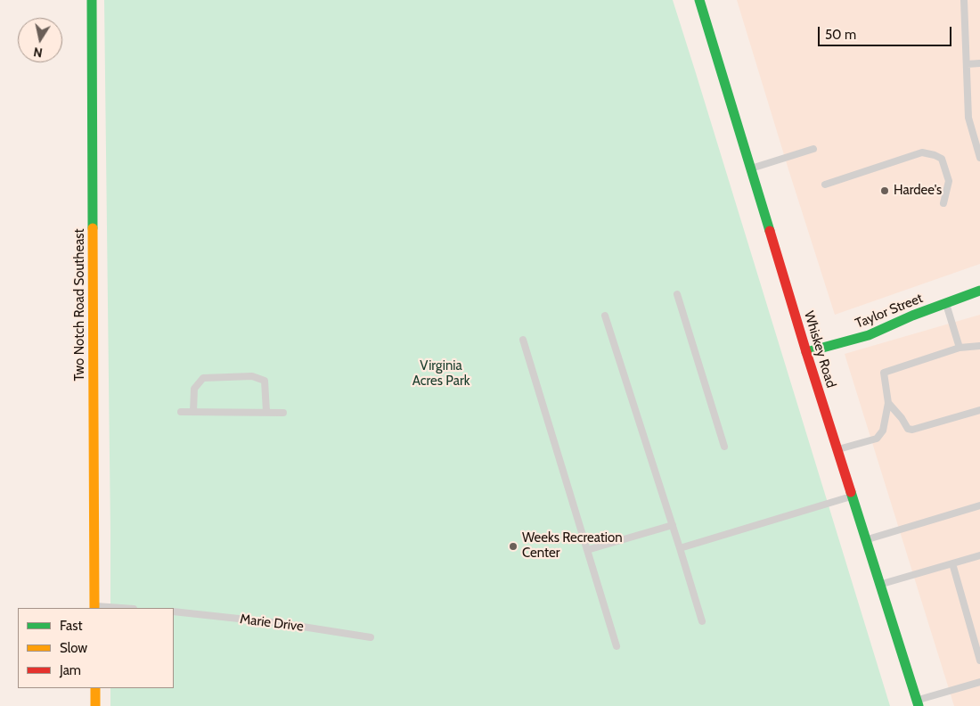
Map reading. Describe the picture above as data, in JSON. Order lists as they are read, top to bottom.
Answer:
{
  "streets": {
    "street": ["Two Notch Road Southeast", "Taylor Street", "Whiskey Road"],
    "lane": ["Marie Drive"]
  },
  "crossings": [
    ["Taylor Street", "Whiskey Road"]
  ],
  "parks": ["Virginia Acres Park"],
  "places": ["Hardee's", "Weeks Recreation Center"],
  "legend": ["Fast", "Slow", "Jam"],
  "scale_bar": "50 m",
  "north": "bottom"
}
